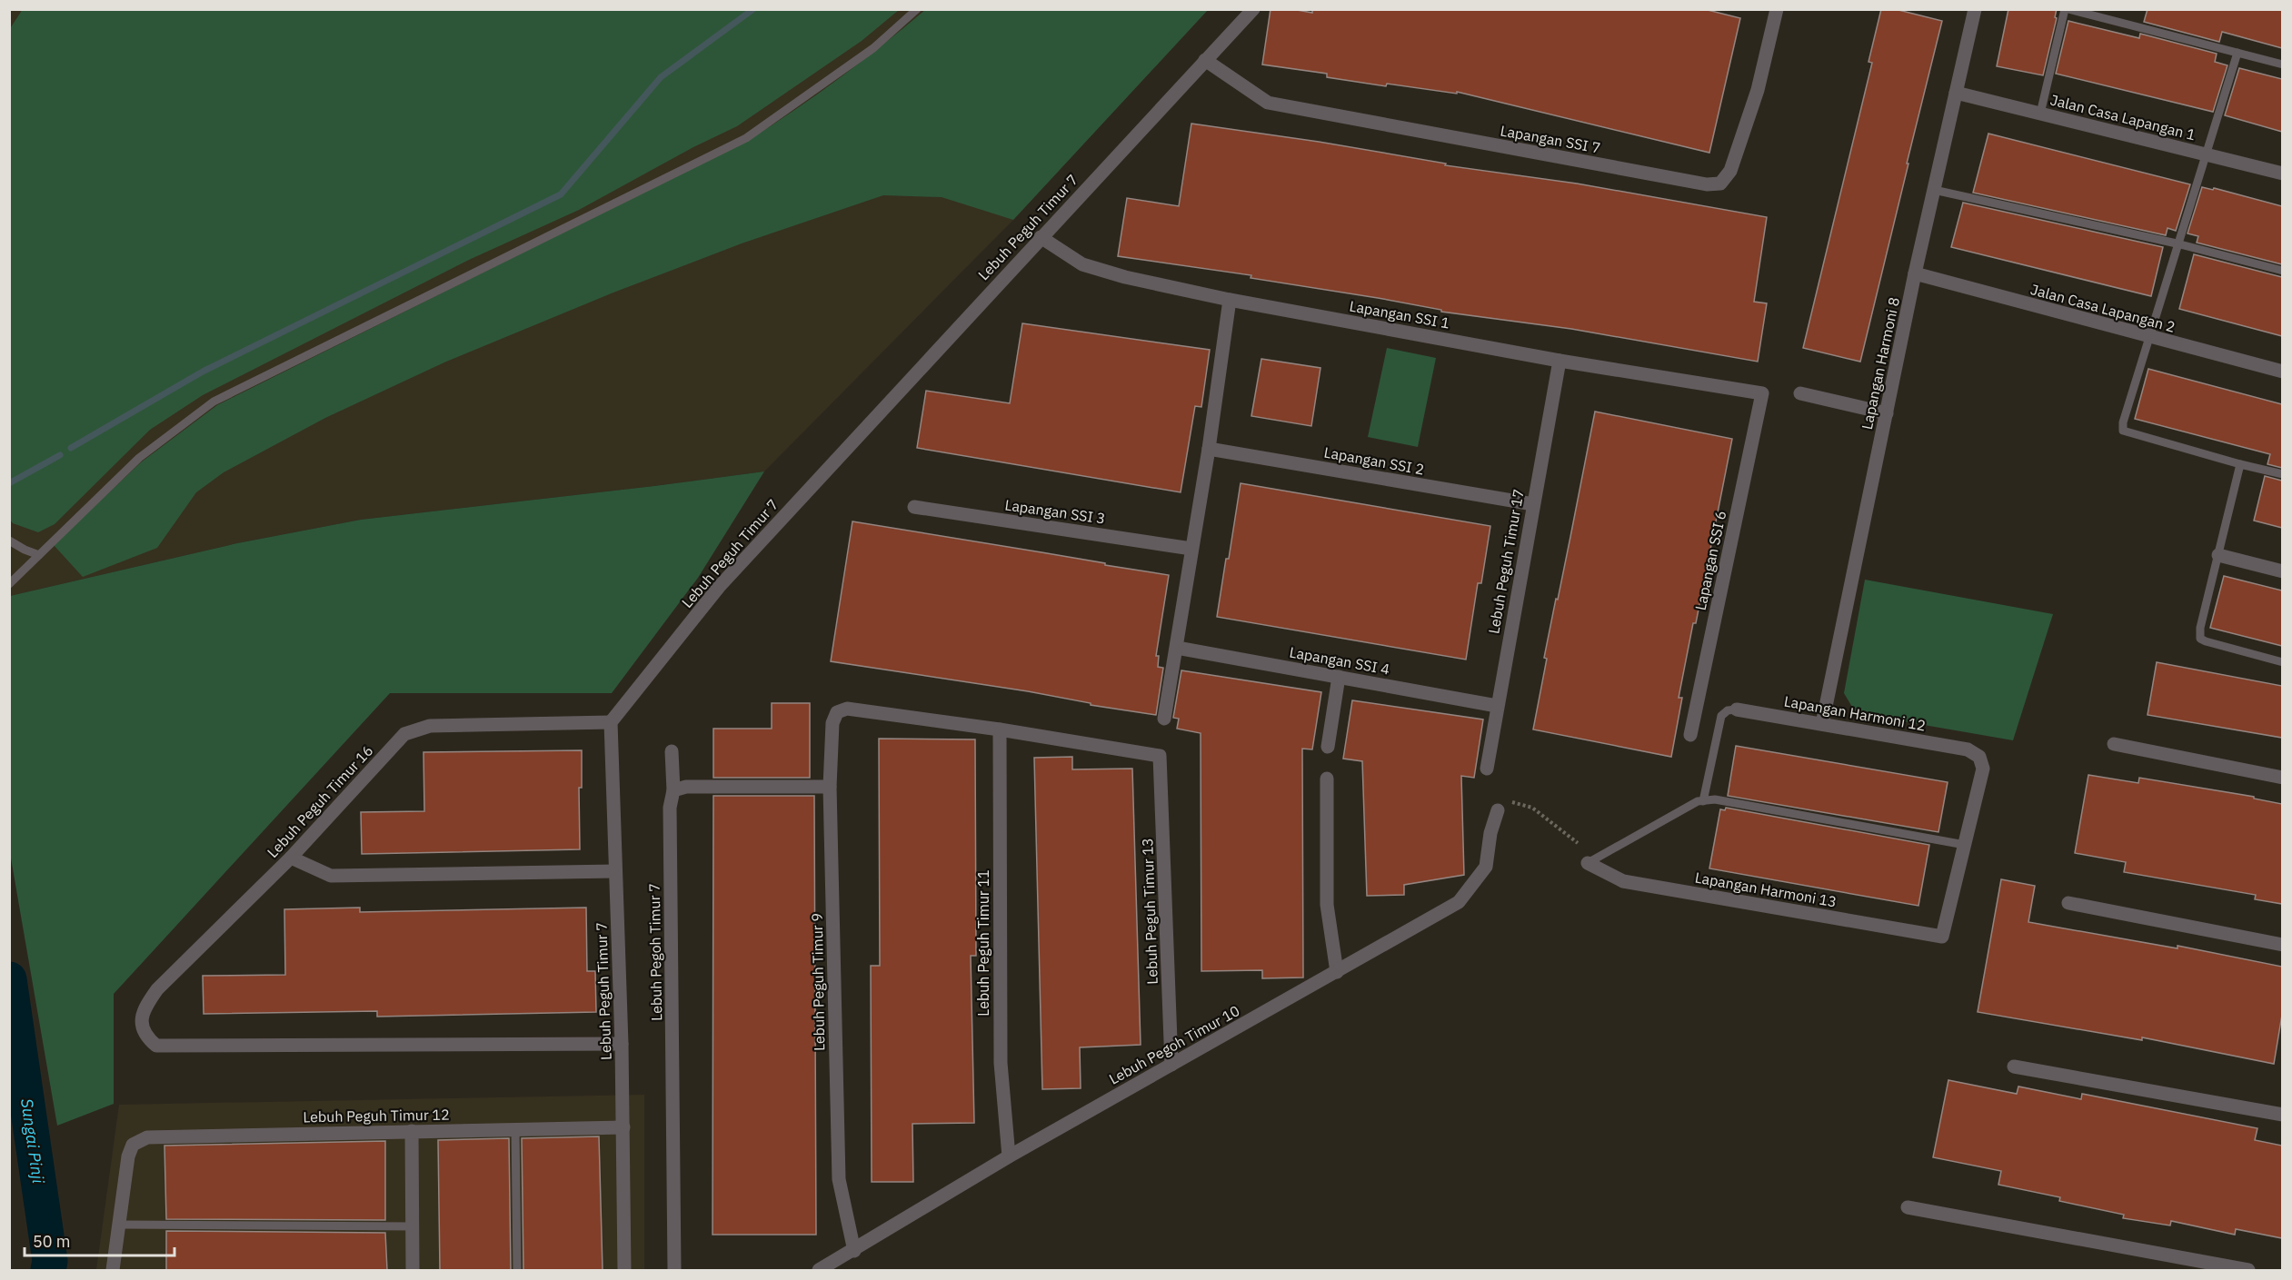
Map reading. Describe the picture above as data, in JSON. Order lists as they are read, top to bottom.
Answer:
{
  "streets": {
    "street": [
      "Jalan Casa Lapangan 1",
      "Lapangan SSI 7",
      "Lebuh Peguh Timur 7",
      "Jalan Casa Lapangan 2",
      "Lapangan SSI 1",
      "Lapangan Harmoni 8",
      "Lapangan SSI 2",
      "Lapangan SSI 3",
      "Lapangan SSI 6",
      "Lebuh Peguh Timur 17",
      "Lapangan SSI 4",
      "Lapangan Harmoni 12",
      "Lebuh Peguh Timur 16",
      "Lapangan Harmoni 13",
      "Lebuh Peguh Timur 13",
      "Lebuh Peguh Timur 11",
      "Lebuh Pegoh Timur 7",
      "Lebuh Peguh Timur 9",
      "Lebuh Pegoh Timur 10",
      "Lebuh Peguh Timur 12"
    ]
  },
  "crossings": [
    ["Jalan Casa Lapangan 1", "Lapangan Harmoni 8"],
    ["Lapangan SSI 7", "Lebuh Peguh Timur 7"],
    ["Lebuh Peguh Timur 7", "Lapangan SSI 1"],
    ["Lebuh Peguh Timur 7", "Lebuh Peguh Timur 16"],
    ["Lebuh Peguh Timur 7", "Lebuh Peguh Timur 12"],
    ["Jalan Casa Lapangan 2", "Lapangan Harmoni 8"],
    ["Lapangan SSI 1", "Lapangan SSI 6"],
    ["Lapangan SSI 1", "Lebuh Peguh Timur 17"],
    ["Lapangan Harmoni 8", "Lapangan Harmoni 12"],
    ["Lapangan SSI 2", "Lebuh Peguh Timur 17"],
    ["Lebuh Peguh Timur 17", "Lapangan SSI 4"],
    ["Lapangan Harmoni 12", "Lapangan Harmoni 13"],
    ["Lebuh Peguh Timur 13", "Lebuh Peguh Timur 11"],
    ["Lebuh Peguh Timur 13", "Lebuh Peguh Timur 9"],
    ["Lebuh Peguh Timur 13", "Lebuh Pegoh Timur 10"],
    ["Lebuh Peguh Timur 11", "Lebuh Peguh Timur 9"],
    ["Lebuh Peguh Timur 11", "Lebuh Pegoh Timur 10"],
    ["Lebuh Peguh Timur 9", "Lebuh Pegoh Timur 10"]
  ],
  "water": ["Sungai Pinji"],
  "scale_bar": "50 m"
}
